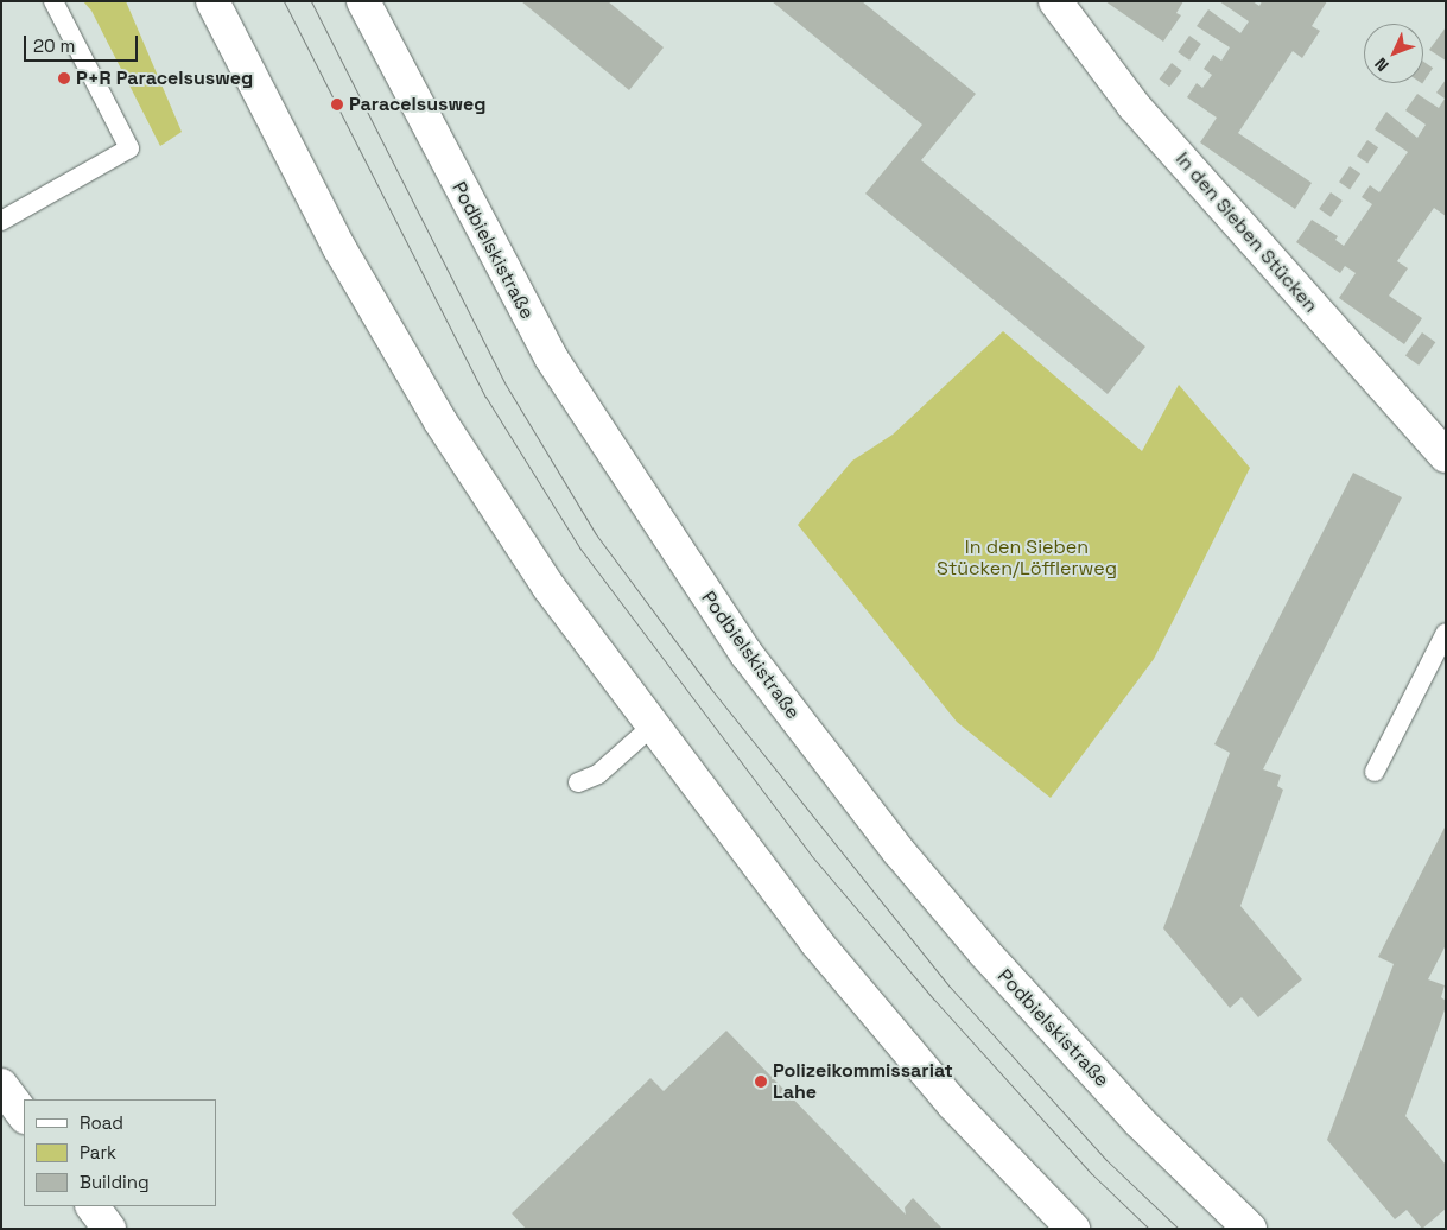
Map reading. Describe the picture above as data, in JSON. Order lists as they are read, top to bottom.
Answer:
{
  "streets": {
    "main road": ["In den Sieben Stücken", "Podbielskistraße"]
  },
  "parks": ["In den Sieben Stücken/Löfflerweg"],
  "places": ["P+R Paracelsusweg", "Paracelsusweg", "Polizeikommissariat Lahe"],
  "legend": ["Road", "Park", "Building"],
  "scale_bar": "20 m",
  "north": "bottom left"
}
